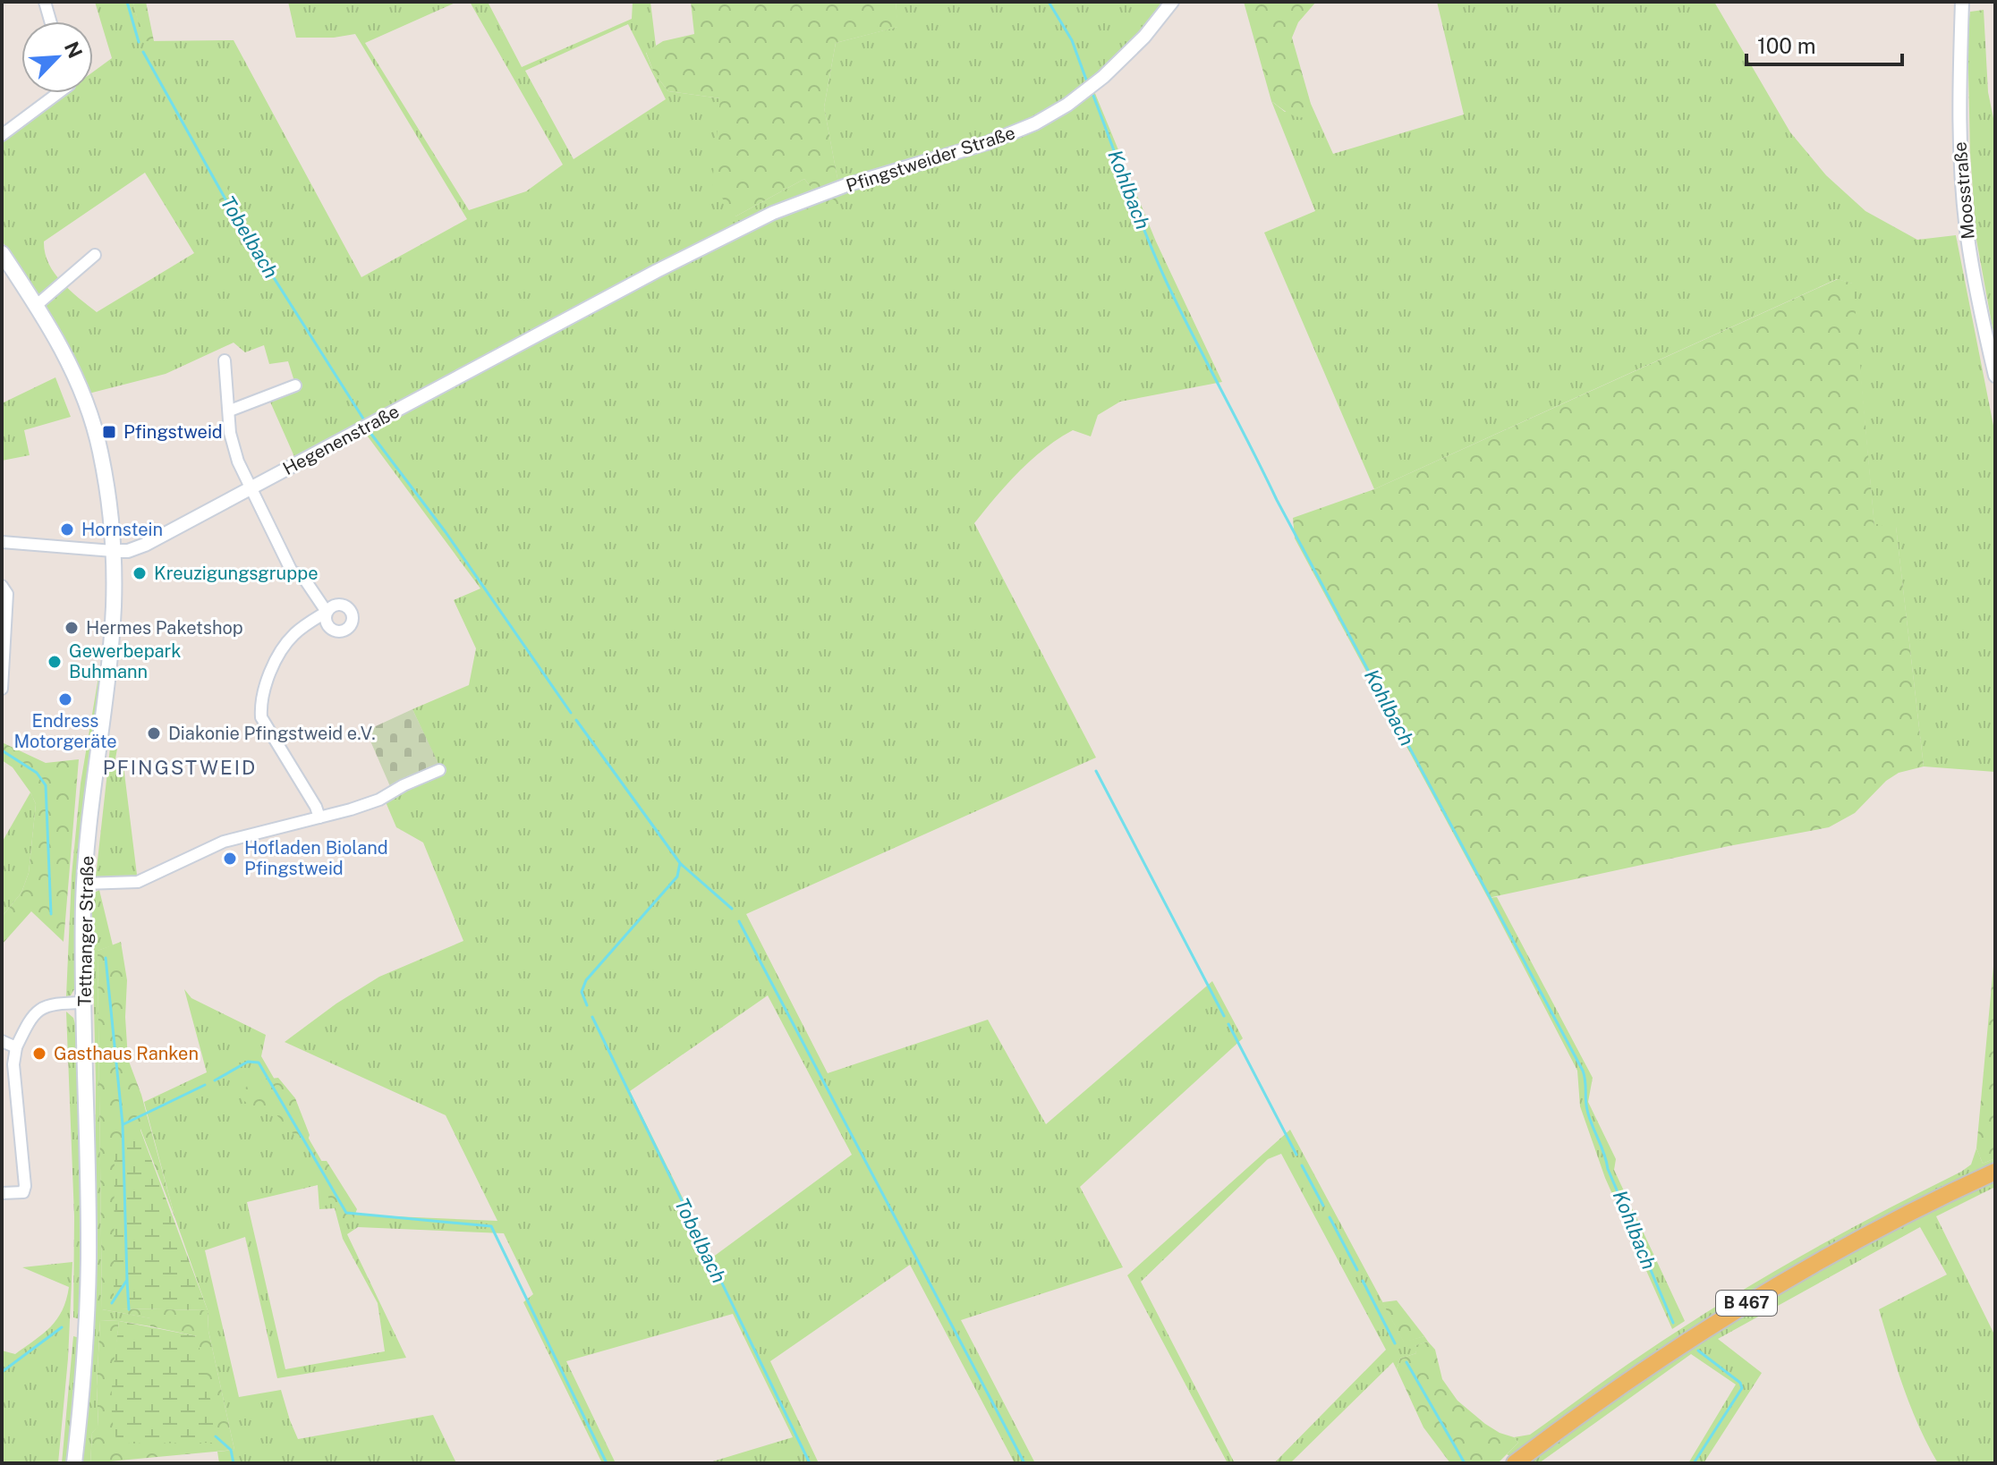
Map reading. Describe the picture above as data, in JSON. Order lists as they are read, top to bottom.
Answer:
{
  "streets": {
    "main road": ["Tettnanger Straße", "B 467"],
    "street": ["Pfingstweider Straße", "Moosstraße", "Hegenenstraße"]
  },
  "crossings": [
    ["Pfingstweider Straße", "Hegenenstraße"],
    ["Hegenenstraße", "Tettnanger Straße"]
  ],
  "districts": ["PFINGSTWEID"],
  "water": ["Kohlbach", "Tobelbach"],
  "places": {
    "transit": ["Pfingstweid"],
    "other": [
      "Hornstein",
      "Kreuzigungsgruppe",
      "Hermes Paketshop",
      "Gewerbepark Buhmann",
      "Endress Motorgeräte",
      "Diakonie Pfingstweid e.V.",
      "Hofladen Bioland Pfingstweid",
      "Gasthaus Ranken"
    ]
  },
  "scale_bar": "100 m",
  "north": "top right"
}
